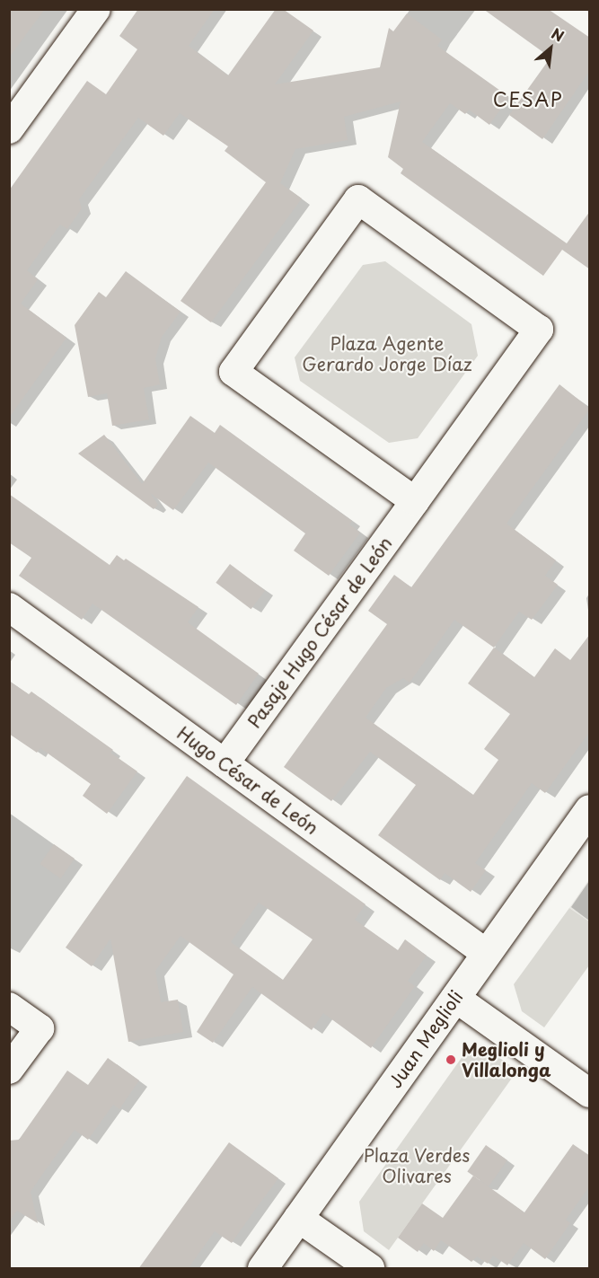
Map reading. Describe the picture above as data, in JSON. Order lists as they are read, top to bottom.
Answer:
{
  "streets": {
    "main road": ["Juan Meglioli"],
    "street": ["Pasaje Hugo César de León", "Hugo César de León"]
  },
  "crossings": [
    ["Pasaje Hugo César de León", "Hugo César de León"],
    ["Hugo César de León", "Juan Meglioli"]
  ],
  "districts": ["CESAP"],
  "parks": ["Plaza Agente Gerardo Jorge Díaz", "Plaza Verdes Olivares"],
  "places": ["Meglioli y Villalonga"],
  "north": "top right"
}
